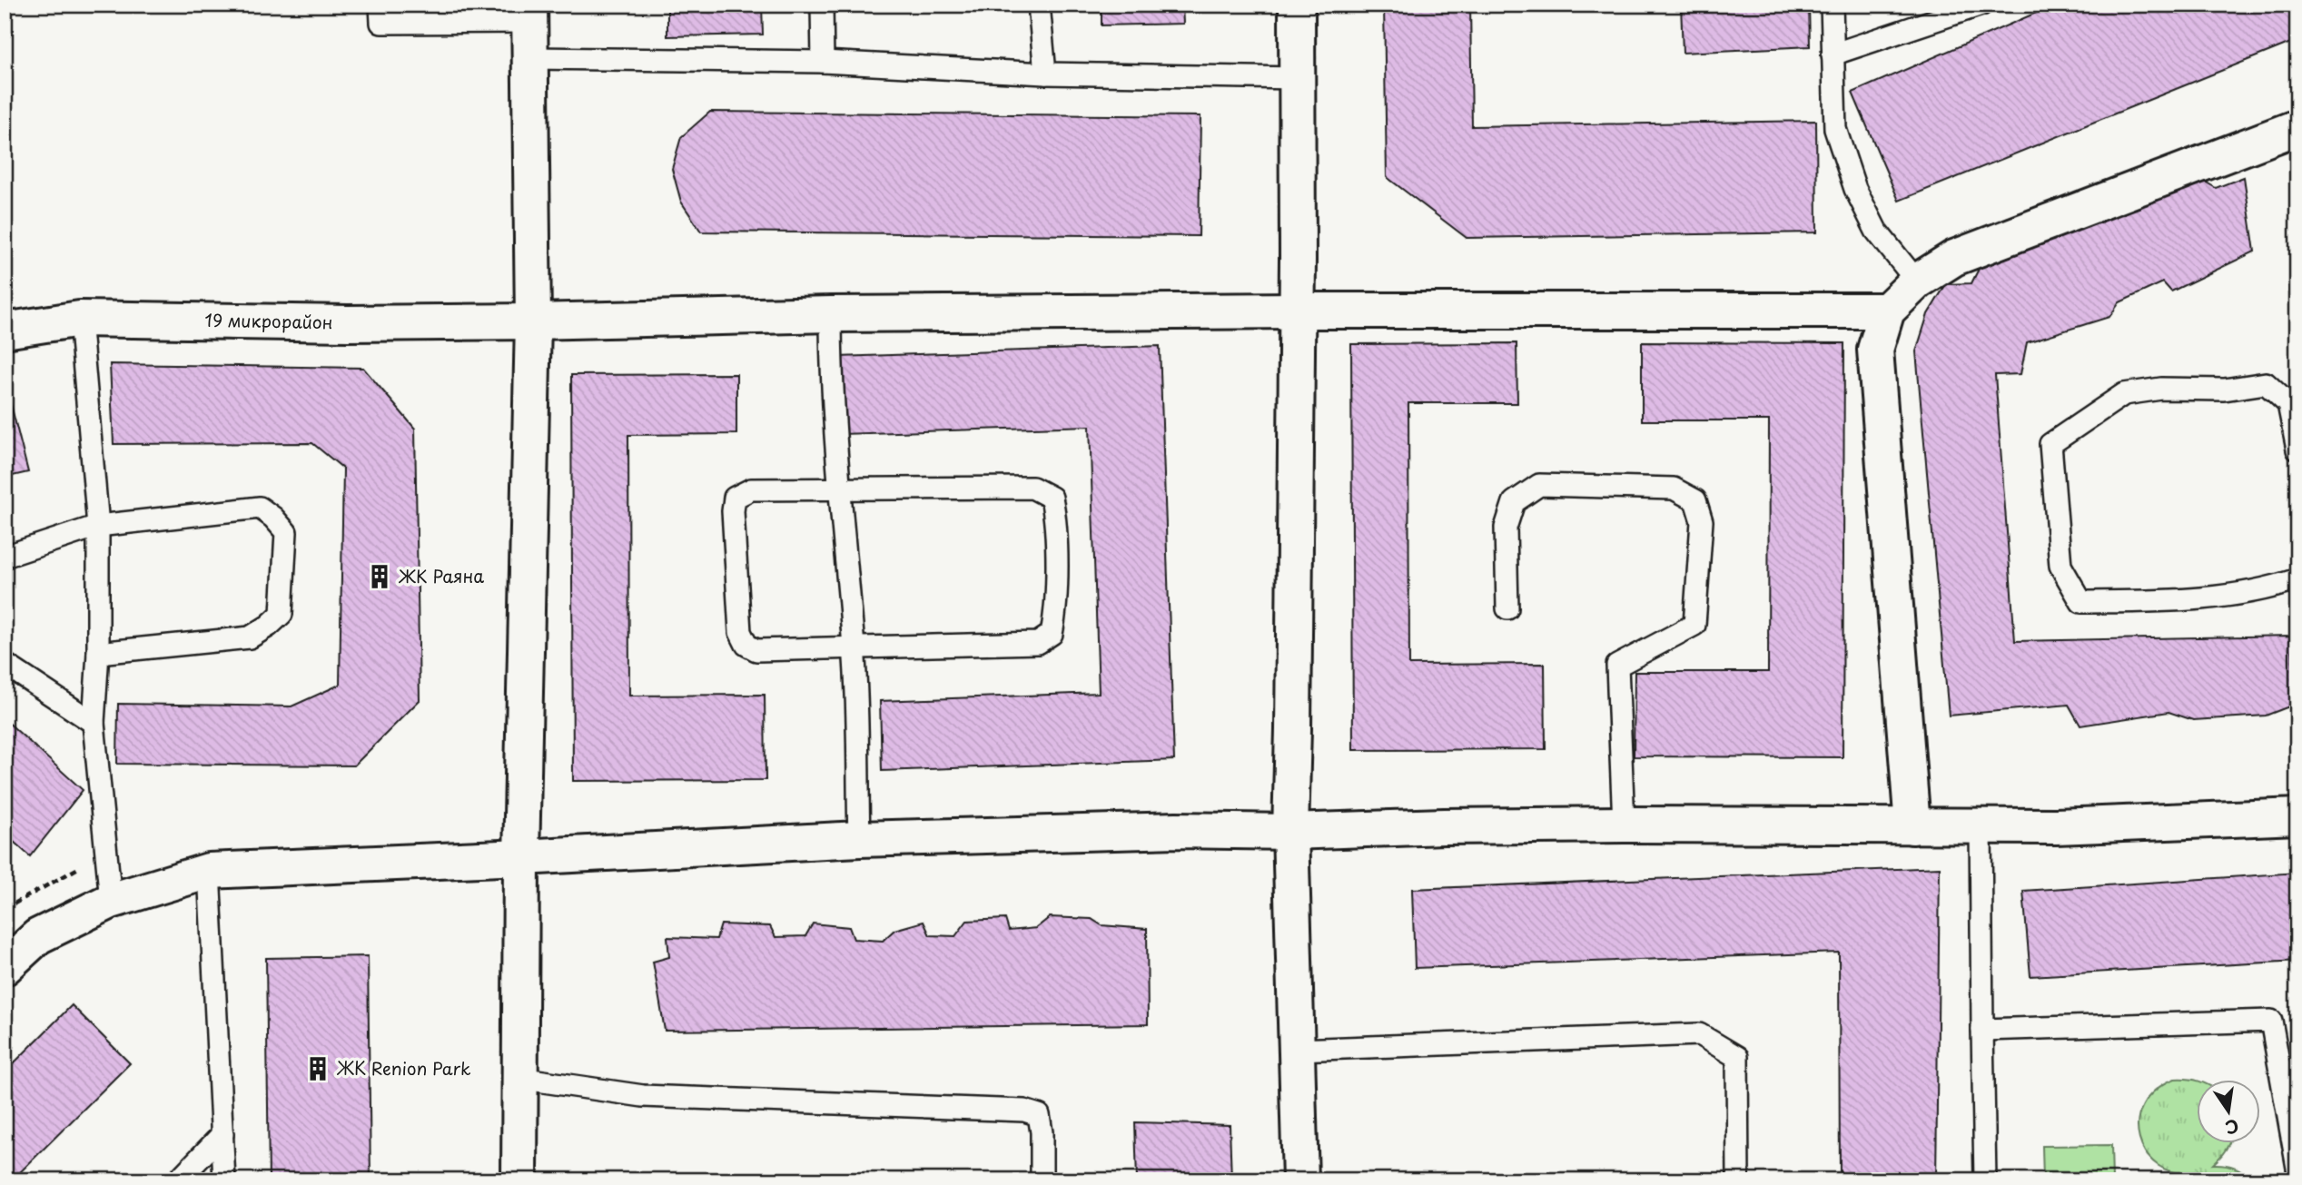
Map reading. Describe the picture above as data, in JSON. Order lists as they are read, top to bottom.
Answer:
{
  "streets": {
    "street": ["19 микрорайон"]
  },
  "places": {
    "building": ["ЖК Раяна", "ЖК Renion Park"]
  },
  "north": "bottom"
}
